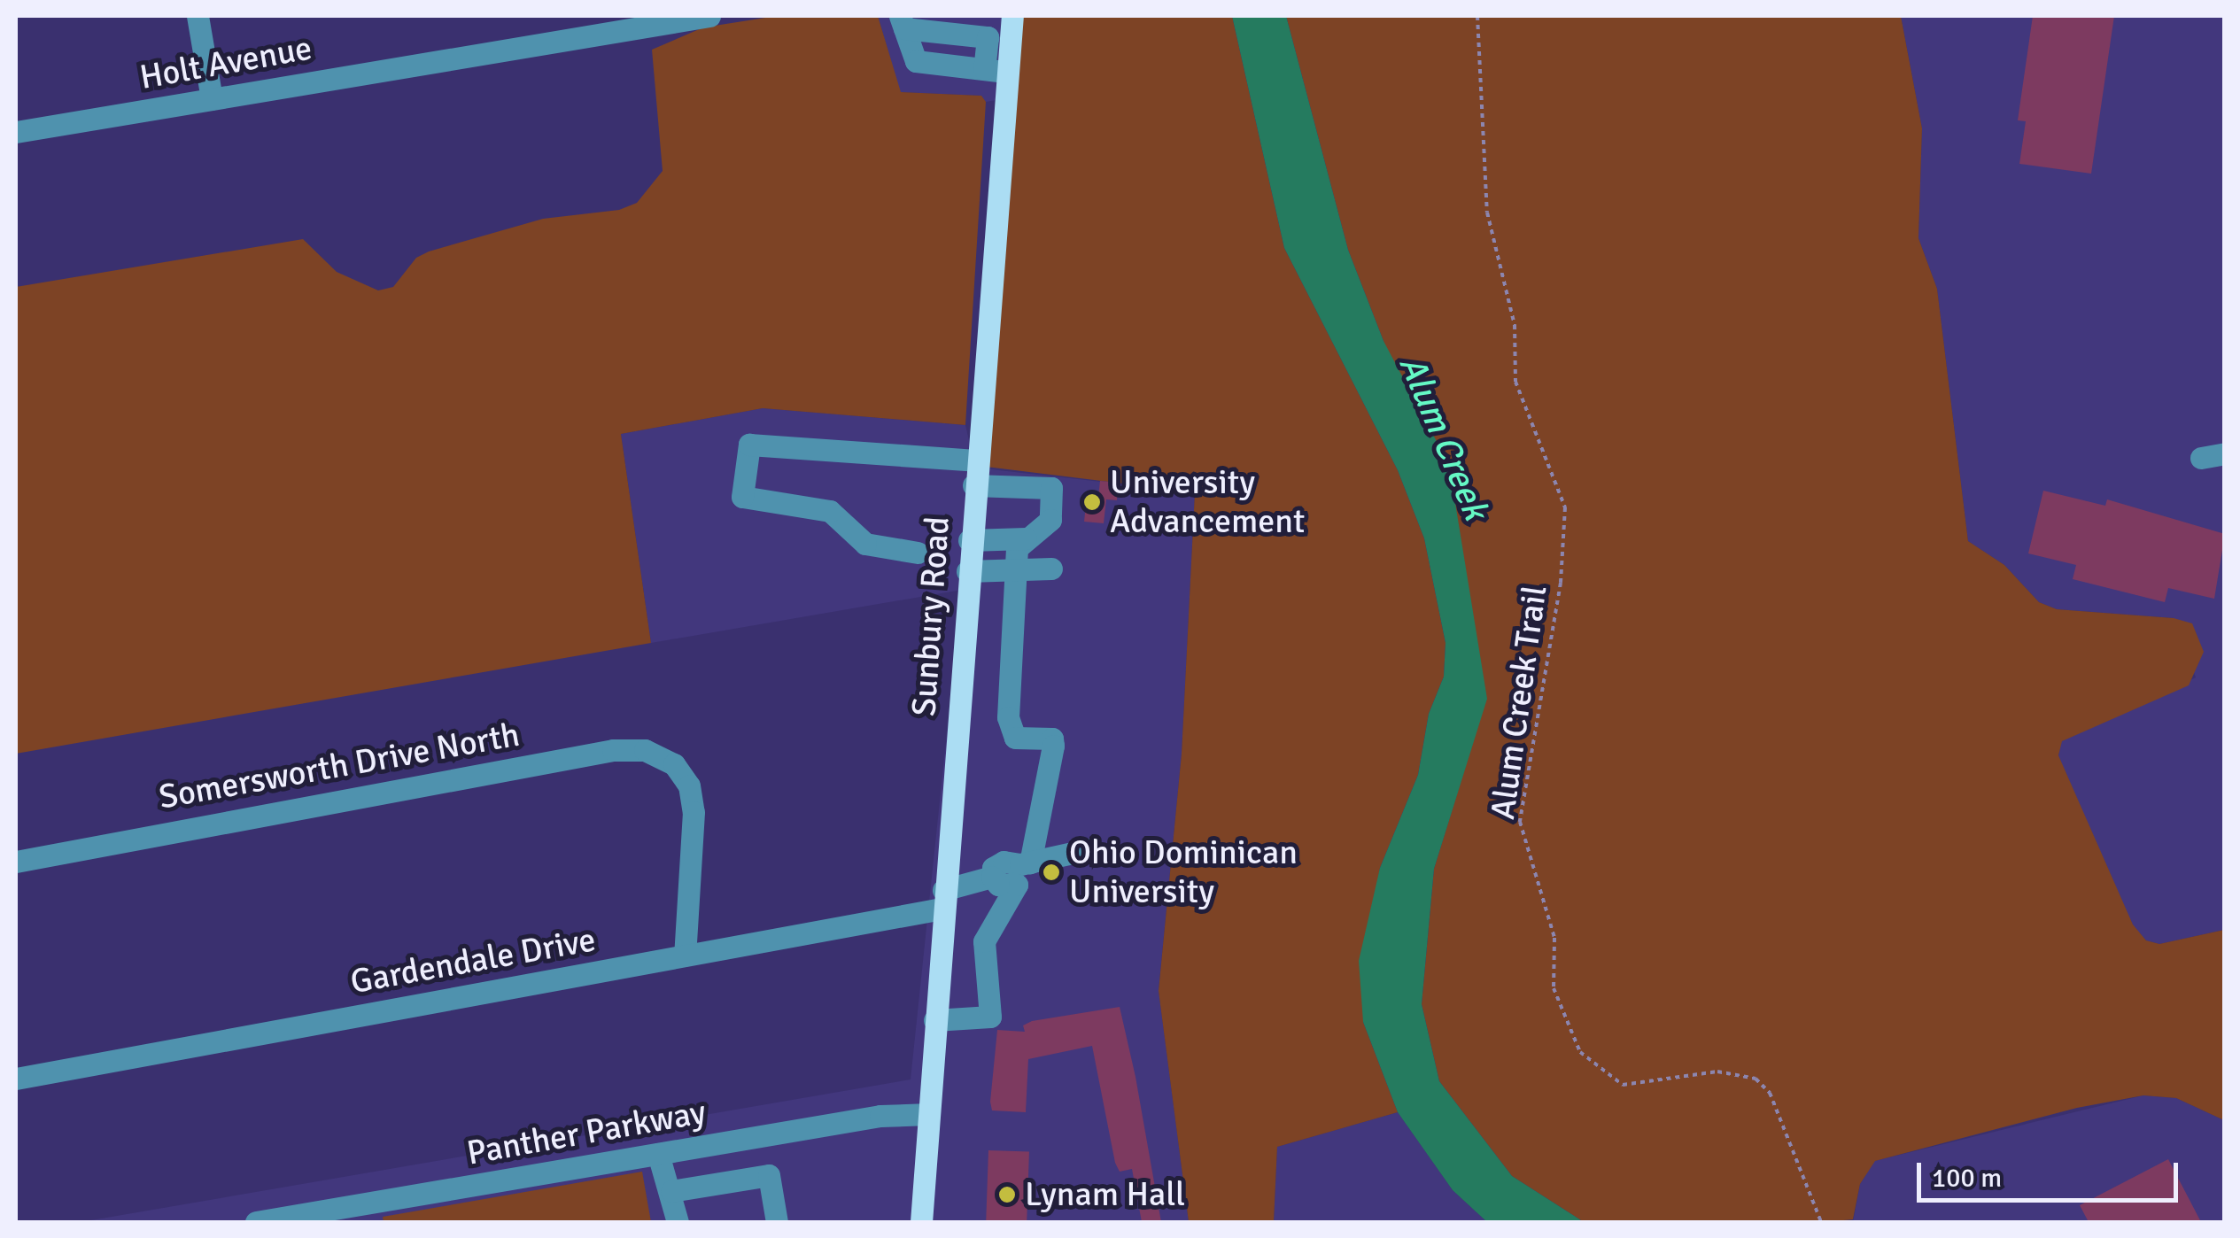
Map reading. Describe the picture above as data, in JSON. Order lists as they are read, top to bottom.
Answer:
{
  "streets": {
    "main road": ["Sunbury Road"],
    "street": [
      "Holt Avenue",
      "Somersworth Drive North",
      "Gardendale Drive",
      "Panther Parkway"
    ],
    "path": ["Alum Creek Trail"]
  },
  "crossings": [
    ["Sunbury Road", "Gardendale Drive"],
    ["Sunbury Road", "Panther Parkway"],
    ["Somersworth Drive North", "Gardendale Drive"]
  ],
  "water": ["Alum Creek"],
  "places": ["University Advancement", "Ohio Dominican University", "Lynam Hall"],
  "scale_bar": "100 m"
}
